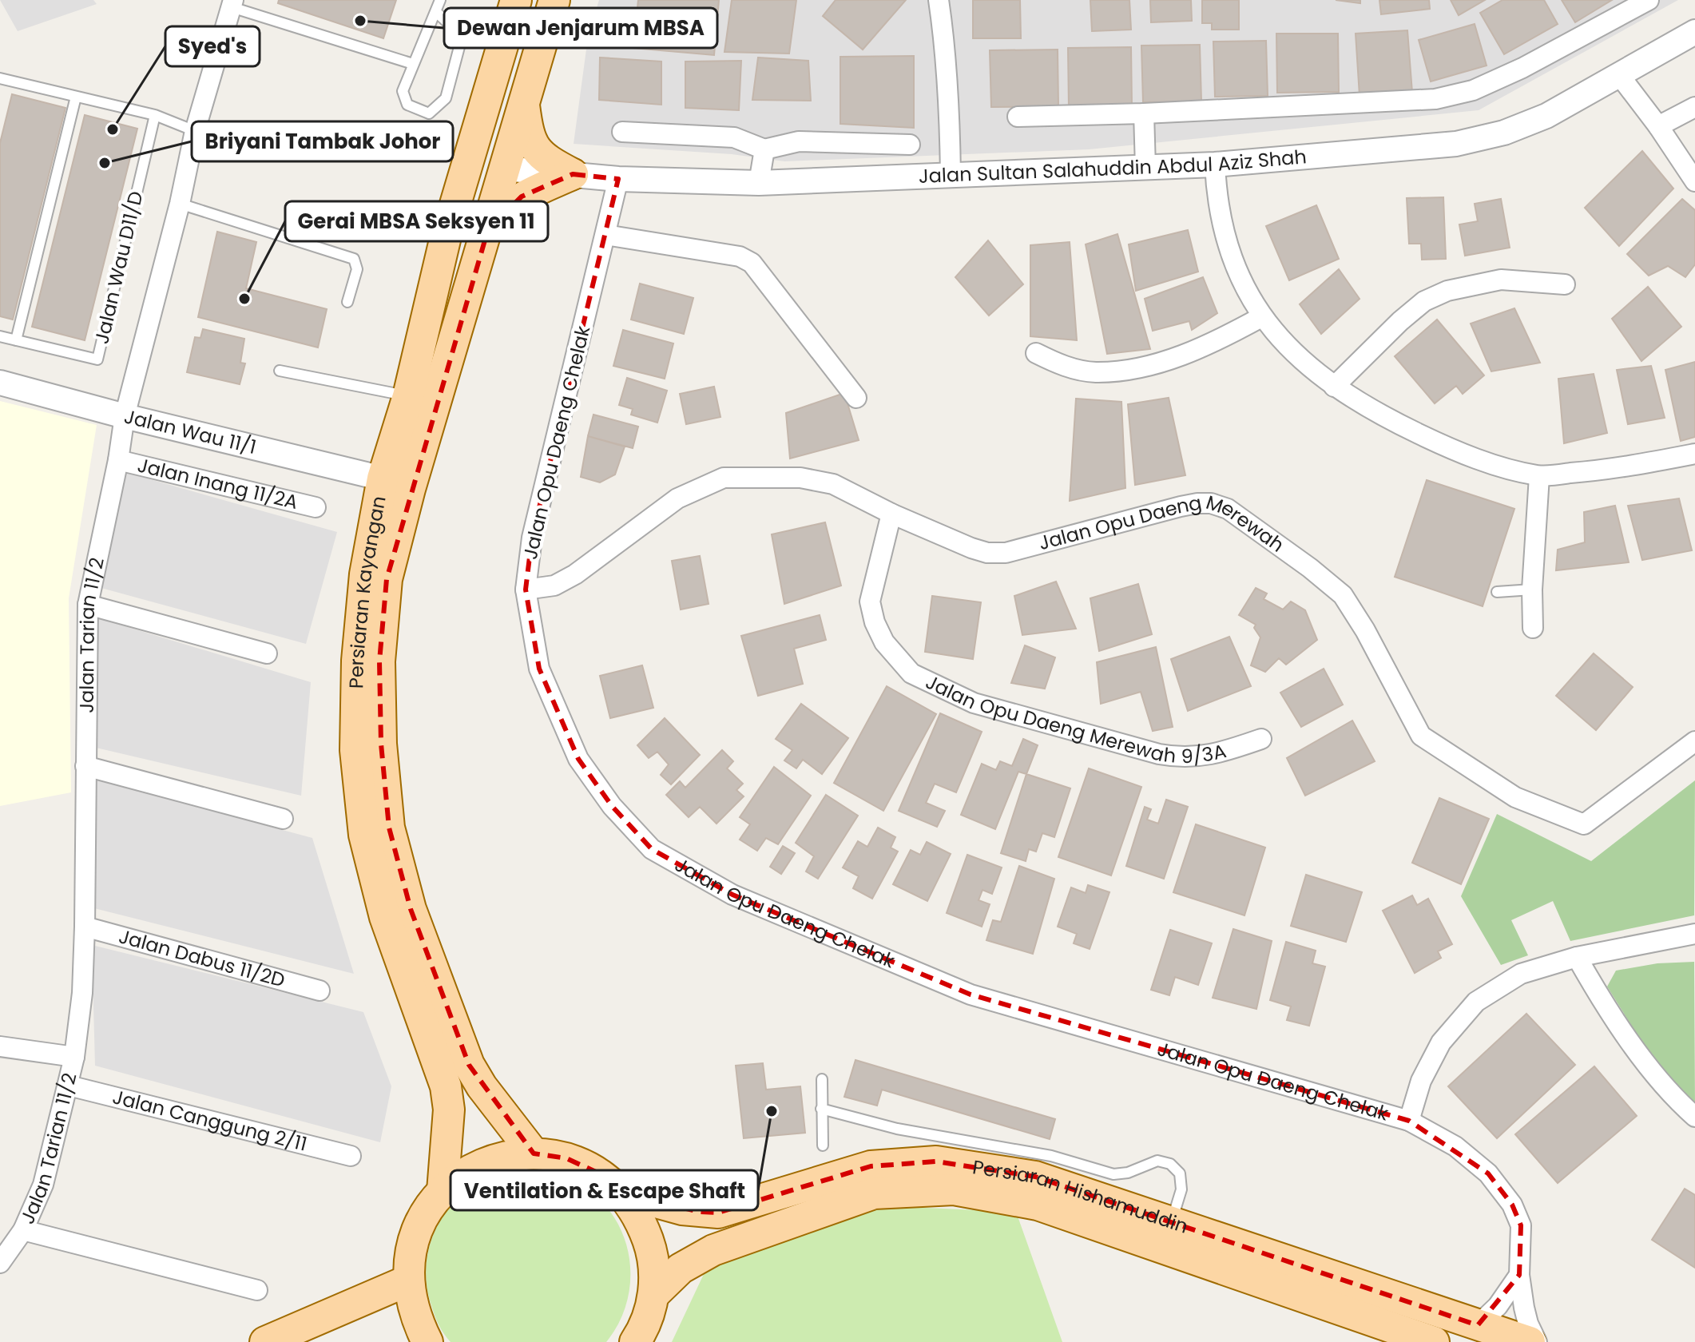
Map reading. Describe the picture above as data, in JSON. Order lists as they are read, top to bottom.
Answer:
{
  "streets": {
    "main road": ["Persiaran Kayangan", "Persiaran Hishamuddin"],
    "street": [
      "Jalan Sultan Salahuddin Abdul Aziz Shah",
      "Jalan Wau 11/1",
      "Jalan Opu Daeng Chelak",
      "Jalan Inang 11/2A",
      "Jalan Opu Daeng Merewah",
      "Jalan Tarian 11/2",
      "Jalan Opu Daeng Merewah 9/3A",
      "Jalan Dabus 11/2D",
      "Jalan Canggung 2/11"
    ],
    "lane": ["Jalan Wau D11/D"]
  },
  "crossings": [
    ["Jalan Sultan Salahuddin Abdul Aziz Shah", "Jalan Opu Daeng Chelak"],
    ["Jalan Sultan Salahuddin Abdul Aziz Shah", "Persiaran Kayangan"],
    ["Jalan Wau 11/1", "Persiaran Kayangan"],
    ["Jalan Wau 11/1", "Jalan Tarian 11/2"],
    ["Jalan Opu Daeng Chelak", "Jalan Opu Daeng Merewah"],
    ["Jalan Inang 11/2A", "Jalan Tarian 11/2"],
    ["Jalan Opu Daeng Merewah", "Jalan Opu Daeng Merewah 9/3A"],
    ["Jalan Tarian 11/2", "Jalan Dabus 11/2D"],
    ["Jalan Tarian 11/2", "Jalan Canggung 2/11"]
  ],
  "places": [
    "Dewan Jenjarum MBSA",
    "Syed's",
    "Briyani Tambak Johor",
    "Gerai MBSA Seksyen 11",
    "Ventilation & Escape Shaft"
  ]
}
